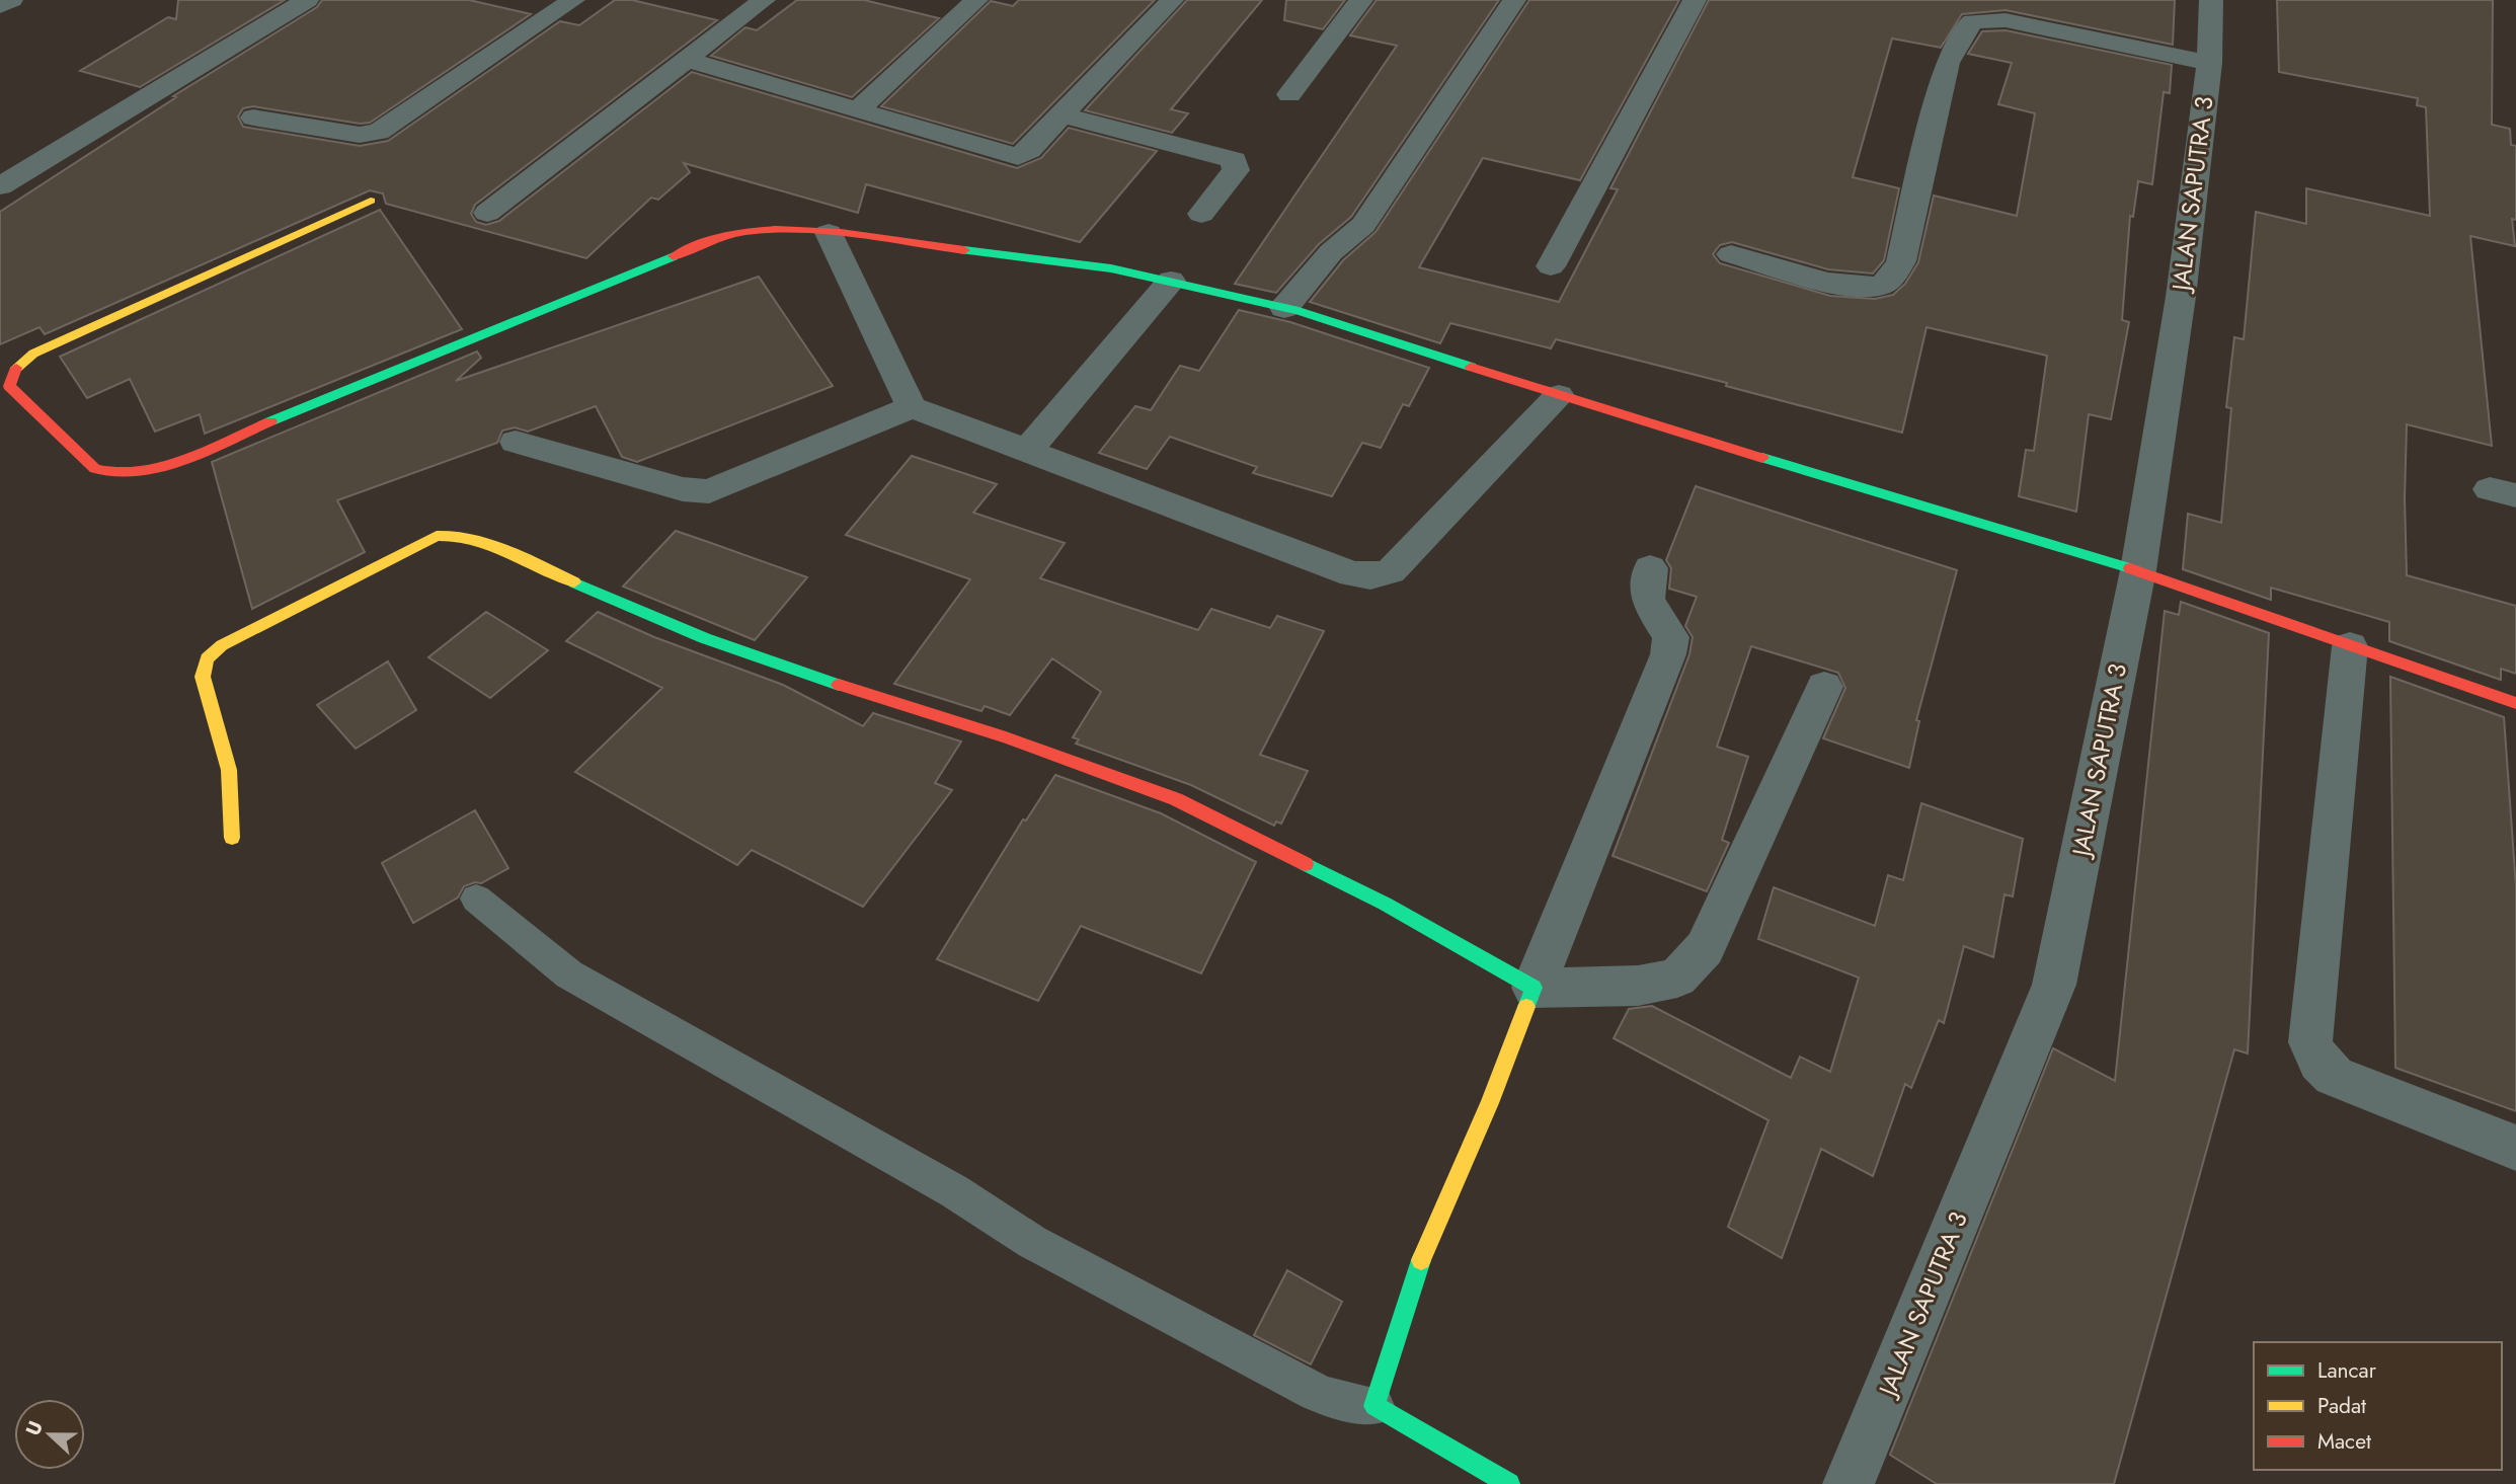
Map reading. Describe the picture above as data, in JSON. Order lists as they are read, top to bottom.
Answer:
{
  "streets": {
    "street": ["JALAN SAPUTRA 3"]
  },
  "legend": ["Lancar", "Padat", "Macet"],
  "north": "left"
}
